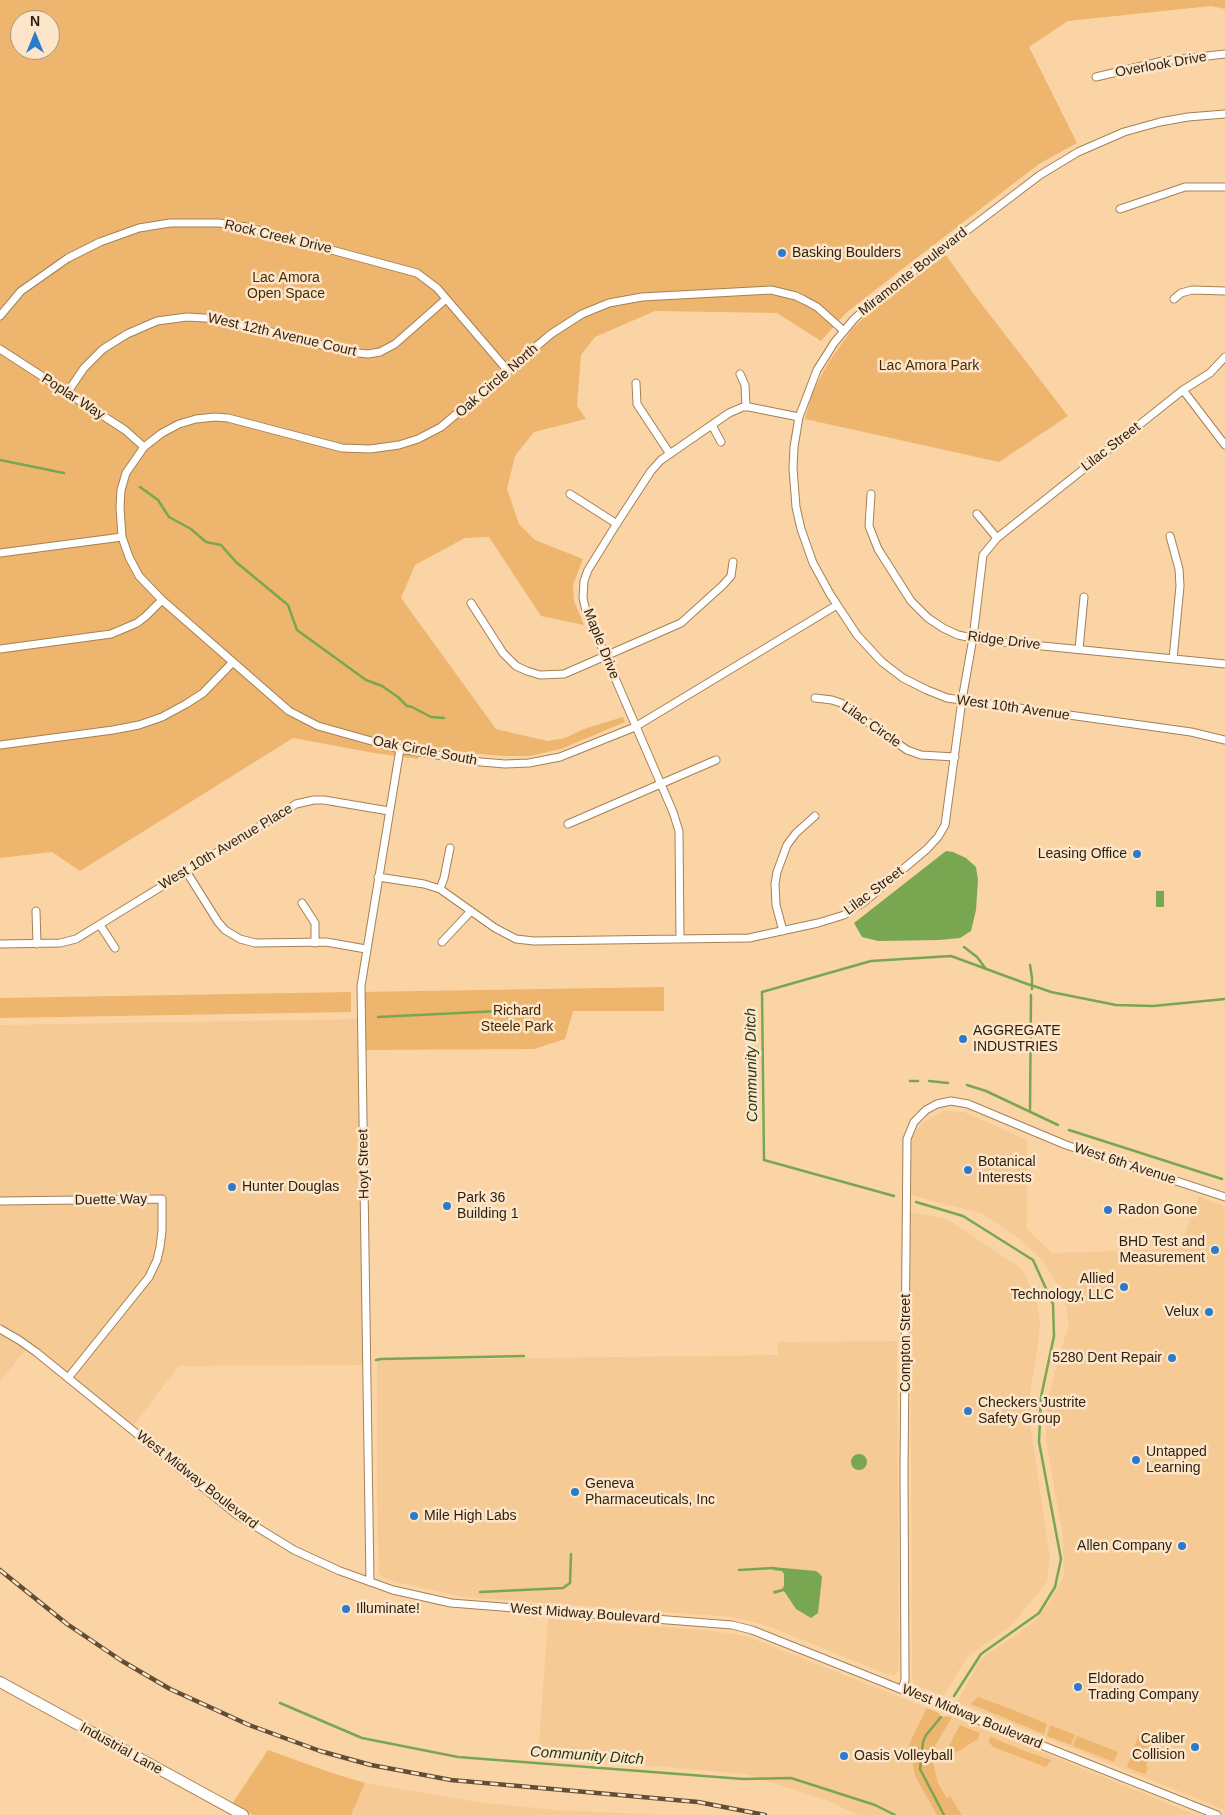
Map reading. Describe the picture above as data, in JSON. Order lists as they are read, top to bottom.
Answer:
{
  "streets": {
    "street": [
      "Overlook Drive",
      "Rock Creek Drive",
      "Miramonte Boulevard",
      "West 12th Avenue Court",
      "Oak Circle North",
      "Poplar Way",
      "Lilac Street",
      "Ridge Drive",
      "Maple Drive",
      "West 10th Avenue",
      "Lilac Circle",
      "Oak Circle South",
      "West 10th Avenue Place",
      "Hoyt Street",
      "West 6th Avenue",
      "Duette Way",
      "Compton Street",
      "West Midway Boulevard",
      "Industrial Lane"
    ]
  },
  "crossings": [
    ["Rock Creek Drive", "West 12th Avenue Court"],
    ["Rock Creek Drive", "Oak Circle North"],
    ["Miramonte Boulevard", "Oak Circle North"],
    ["Miramonte Boulevard", "West 10th Avenue"],
    ["Miramonte Boulevard", "Oak Circle South"],
    ["West 12th Avenue Court", "Poplar Way"],
    ["Oak Circle North", "Poplar Way"],
    ["Oak Circle North", "Oak Circle South"],
    ["Poplar Way", "Oak Circle South"],
    ["Lilac Street", "Ridge Drive"],
    ["Lilac Street", "Maple Drive"],
    ["Lilac Street", "West 10th Avenue"],
    ["Lilac Street", "Lilac Circle"],
    ["Lilac Street", "Hoyt Street"],
    ["Maple Drive", "Oak Circle South"],
    ["West 10th Avenue", "Oak Circle South"],
    ["Oak Circle South", "Hoyt Street"],
    ["West 10th Avenue Place", "Hoyt Street"],
    ["Hoyt Street", "West Midway Boulevard"],
    ["West 6th Avenue", "Compton Street"],
    ["Duette Way", "West Midway Boulevard"],
    ["Compton Street", "West Midway Boulevard"]
  ],
  "water": ["Community Ditch"],
  "parks": ["Lac Amora Open Space", "Lac Amora Park", "Richard Steele Park"],
  "places": [
    "Basking Boulders",
    "Leasing Office",
    "AGGREGATE INDUSTRIES",
    "Botanical Interests",
    "Hunter Douglas",
    "Park 36 Building 1",
    "Radon Gone",
    "BHD Test and Measurement",
    "Allied Technology, LLC",
    "Velux",
    "5280 Dent Repair",
    "Checkers Justrite Safety Group",
    "Untapped Learning",
    "Geneva Pharmaceuticals, Inc",
    "Mile High Labs",
    "Allen Company",
    "Illuminate!",
    "Eldorado Trading Company",
    "Caliber Collision",
    "Oasis Volleyball"
  ],
  "north": "top"
}
